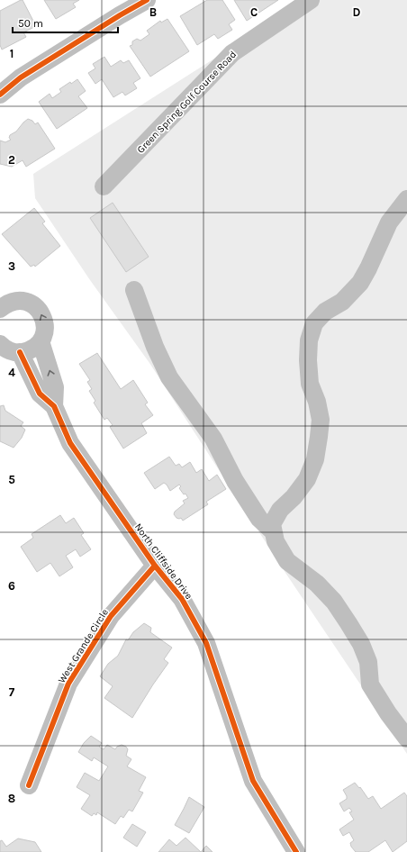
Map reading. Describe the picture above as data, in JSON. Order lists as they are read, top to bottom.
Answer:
{
  "streets": {
    "street": ["Green Spring Golf Course Road", "North Cliffside Drive", "West Grande Circle"]
  },
  "crossings": [
    ["North Cliffside Drive", "West Grande Circle"]
  ],
  "scale_bar": "50 m",
  "grid": {
    "columns": ["B", "C", "D"],
    "rows": [
      "1",
      "2",
      "3",
      "4",
      "5",
      "6",
      "7",
      "8"
    ]
  }
}
